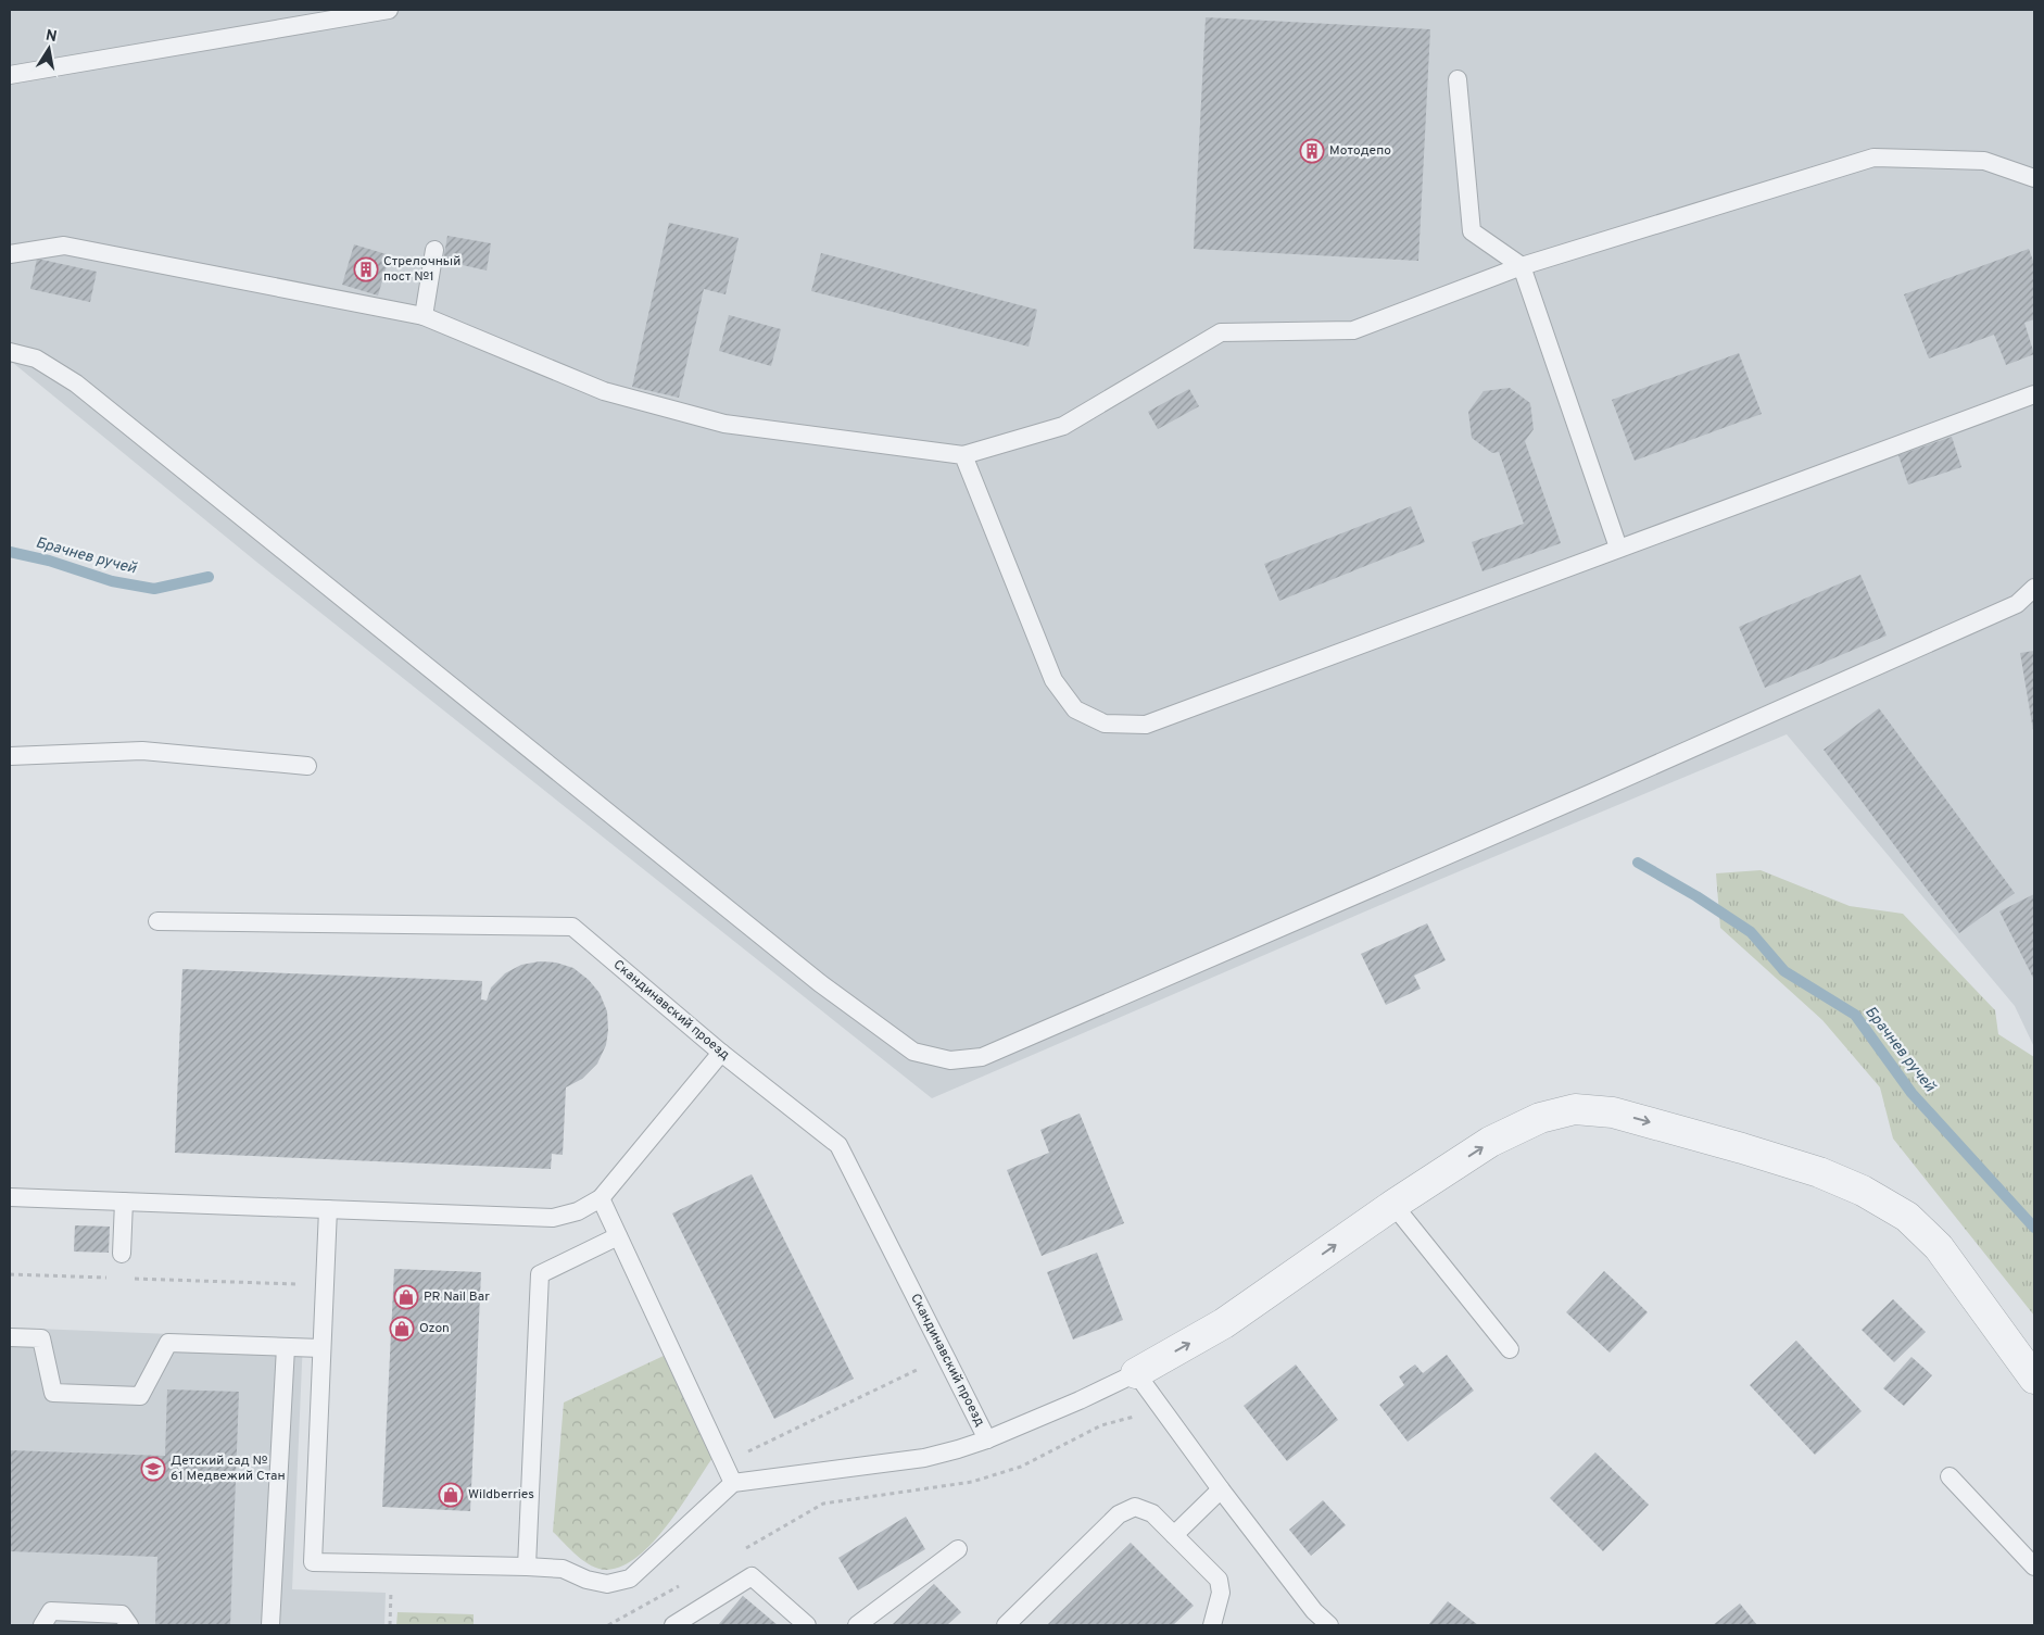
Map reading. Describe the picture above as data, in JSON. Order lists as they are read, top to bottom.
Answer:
{
  "streets": {
    "lane": ["Скандинавский проезд"]
  },
  "water": ["Брачнев ручей"],
  "places": {
    "building": ["Мотодепо", "Стрелочный пост №1"],
    "shop": ["PR Nail Bar", "Ozon", "Wildberries"],
    "school or university": ["Детский сад № 61 Медвежий Стан"]
  },
  "north": "top"
}
